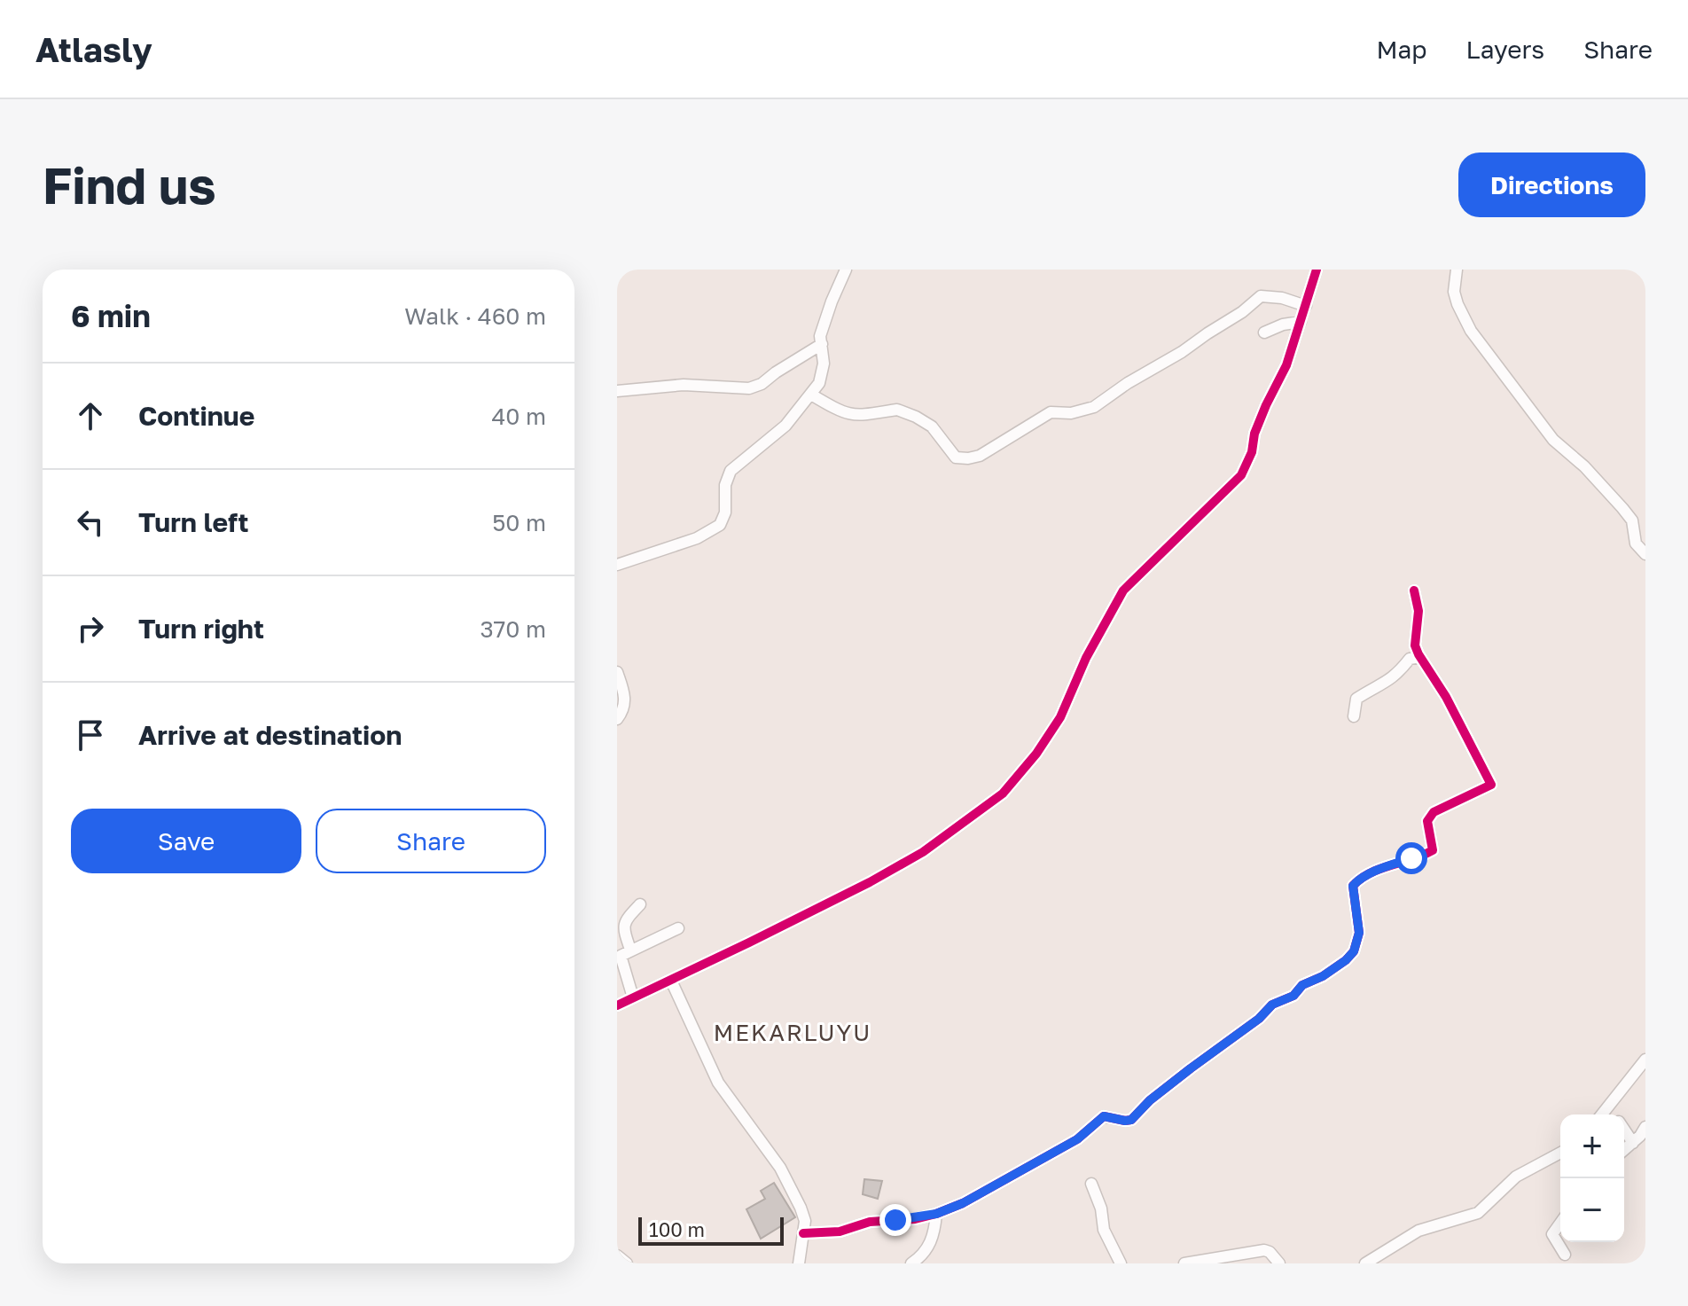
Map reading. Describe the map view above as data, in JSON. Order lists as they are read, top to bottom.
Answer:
{
  "districts": ["MEKARLUYU"],
  "scale_bar": "100 m",
  "page": {
    "header": "Atlasly",
    "nav": ["Map", "Layers", "Share"],
    "buttons": [
      "Directions",
      ["Save", "Share"]
    ],
    "title": "Find us",
    "heading": ["6 min", "Walk · 460 m"],
    "list": [
      ["Continue", "40 m"],
      ["Turn left", "50 m"],
      ["Turn right", "370 m"],
      "Arrive at destination"
    ],
    "map_buttons": ["+", "−"],
    "scale": "100 m"
  }
}
